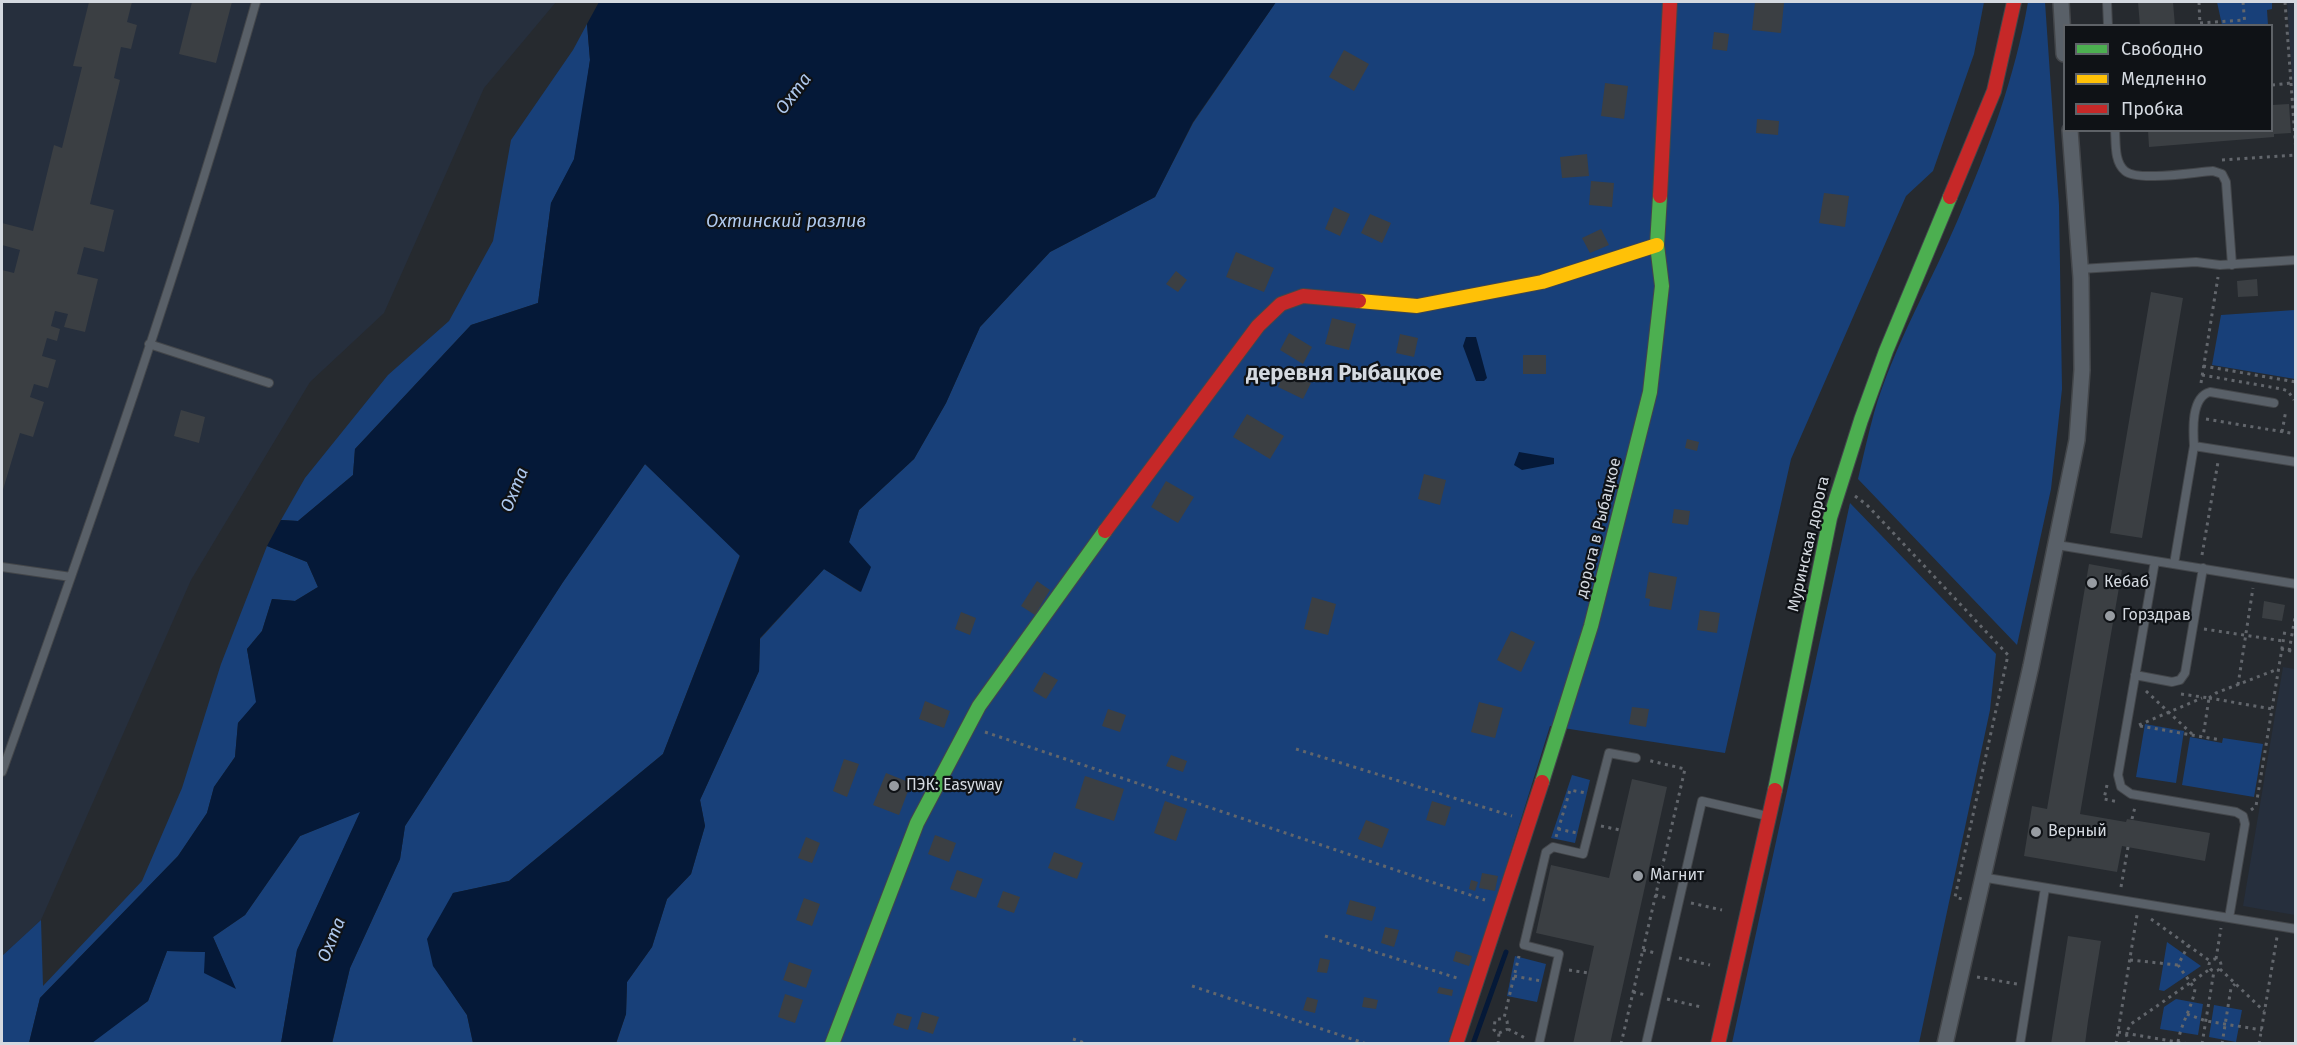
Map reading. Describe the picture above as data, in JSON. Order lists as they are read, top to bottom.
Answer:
{
  "streets": {
    "street": ["дорога в Рыбацкое", "Муринская дорога"]
  },
  "districts": ["деревня Рыбацкое"],
  "water": ["Охта", "Охтинский разлив"],
  "places": [
    "Кебаб",
    "Горздрав",
    "ПЭК: Easyway",
    "Верный",
    "Магнит"
  ],
  "legend": ["Свободно", "Медленно", "Пробка"]
}
